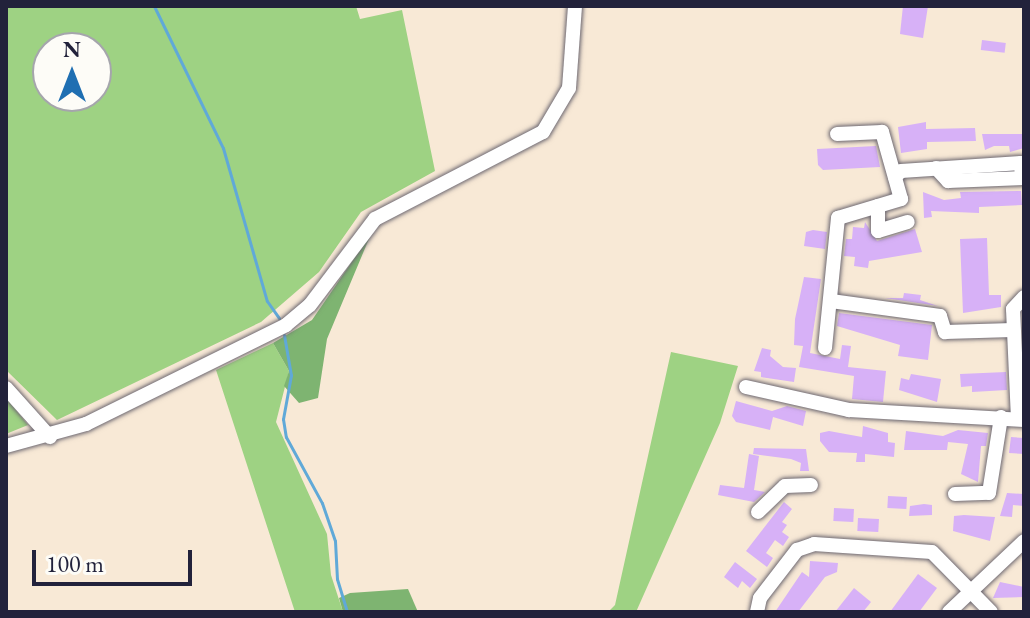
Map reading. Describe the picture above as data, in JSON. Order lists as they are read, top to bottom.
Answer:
{
  "scale_bar": "100 m",
  "north": "top"
}
